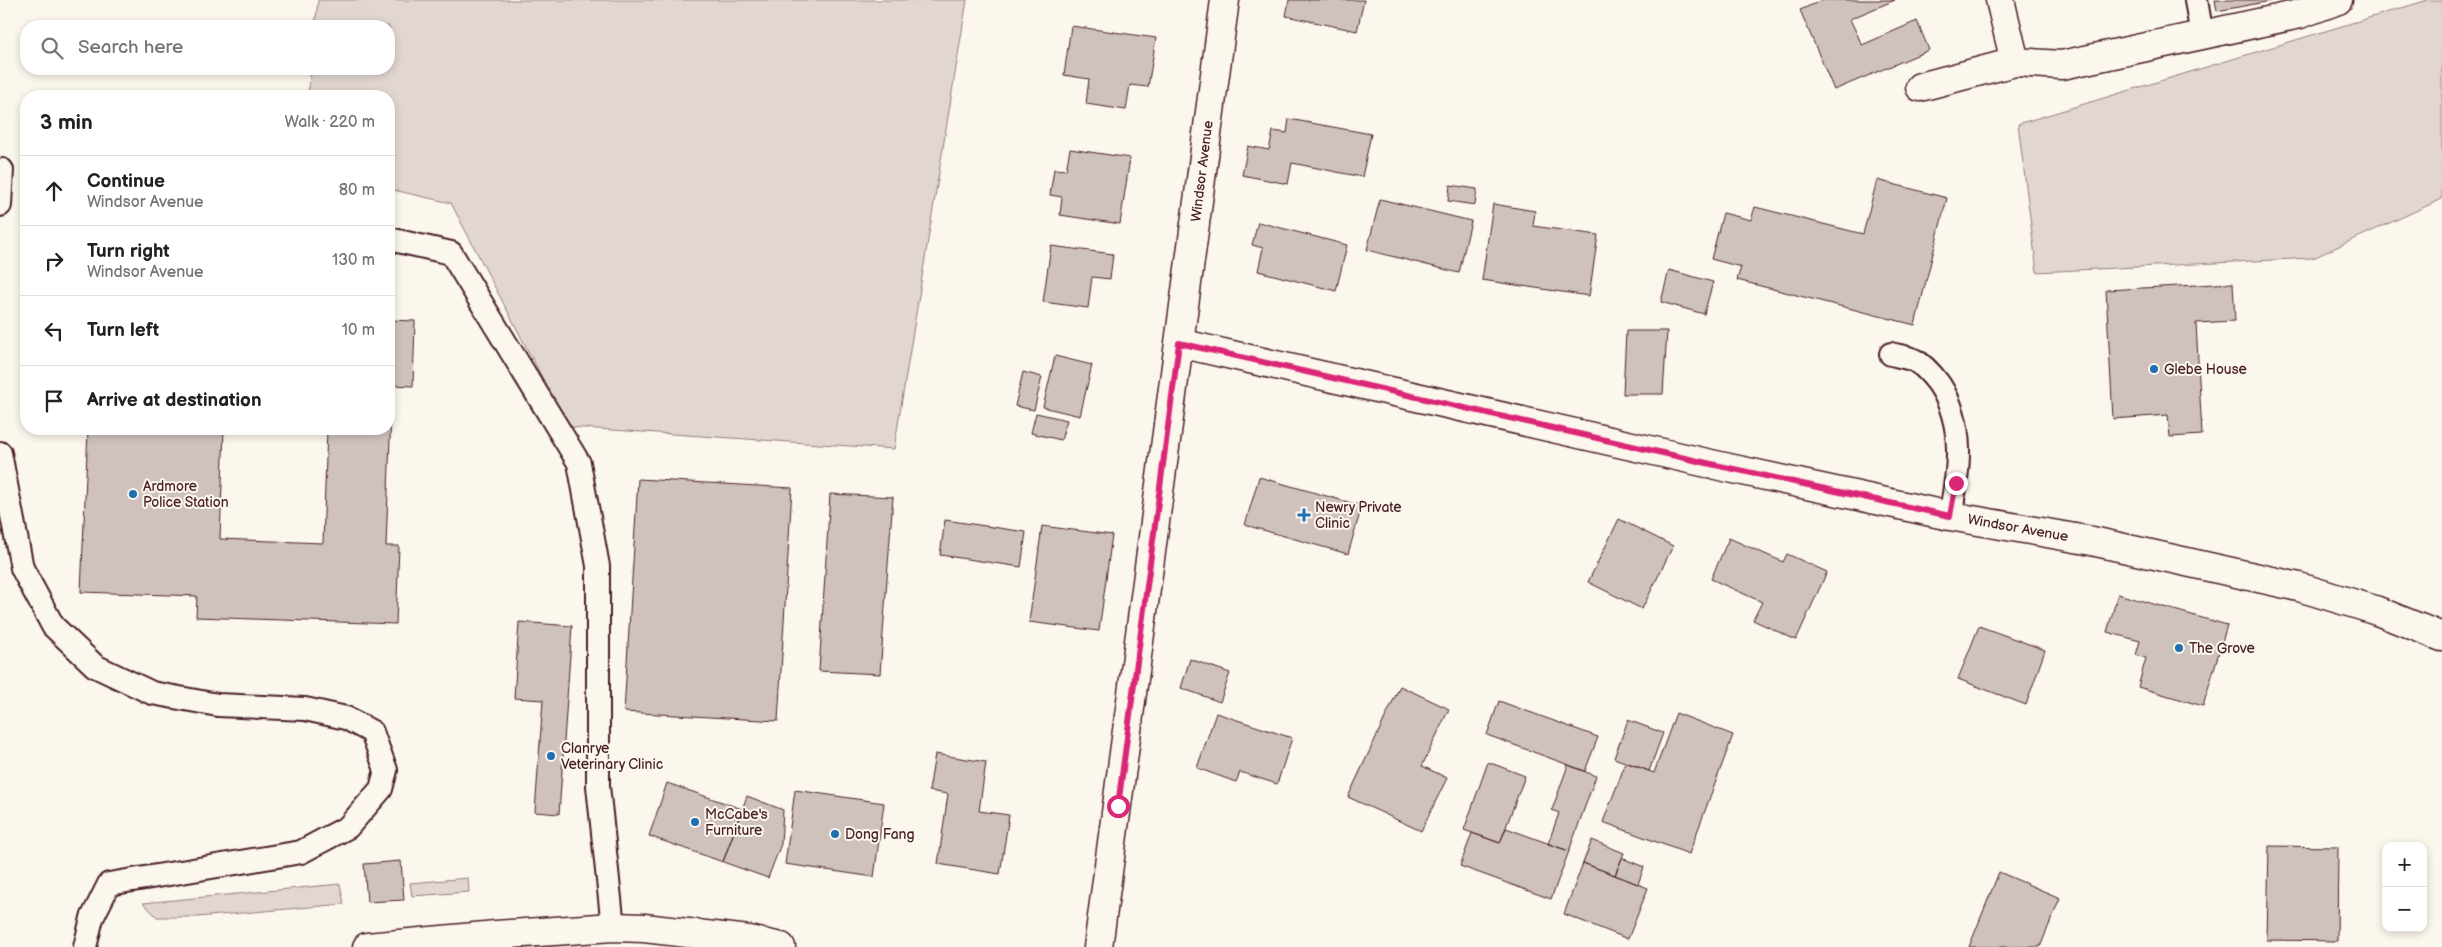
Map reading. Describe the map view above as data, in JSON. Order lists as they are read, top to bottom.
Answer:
{
  "streets": {
    "main road": ["Windsor Avenue"]
  },
  "places": {
    "other": [
      "Glebe House",
      "Ardmore Police Station",
      "The Grove",
      "Clanrye Veterinary Clinic",
      "McCabe's Furniture",
      "Dong Fang"
    ],
    "health": ["Newry Private Clinic"]
  },
  "page": {
    "search": "Search here",
    "heading": ["3 min", "Walk · 220 m"],
    "list": [
      ["Continue", "Windsor Avenue", "80 m"],
      ["Turn right", "Windsor Avenue", "130 m"],
      ["Turn left", "10 m"],
      "Arrive at destination"
    ],
    "map_buttons": ["+", "−"]
  }
}
